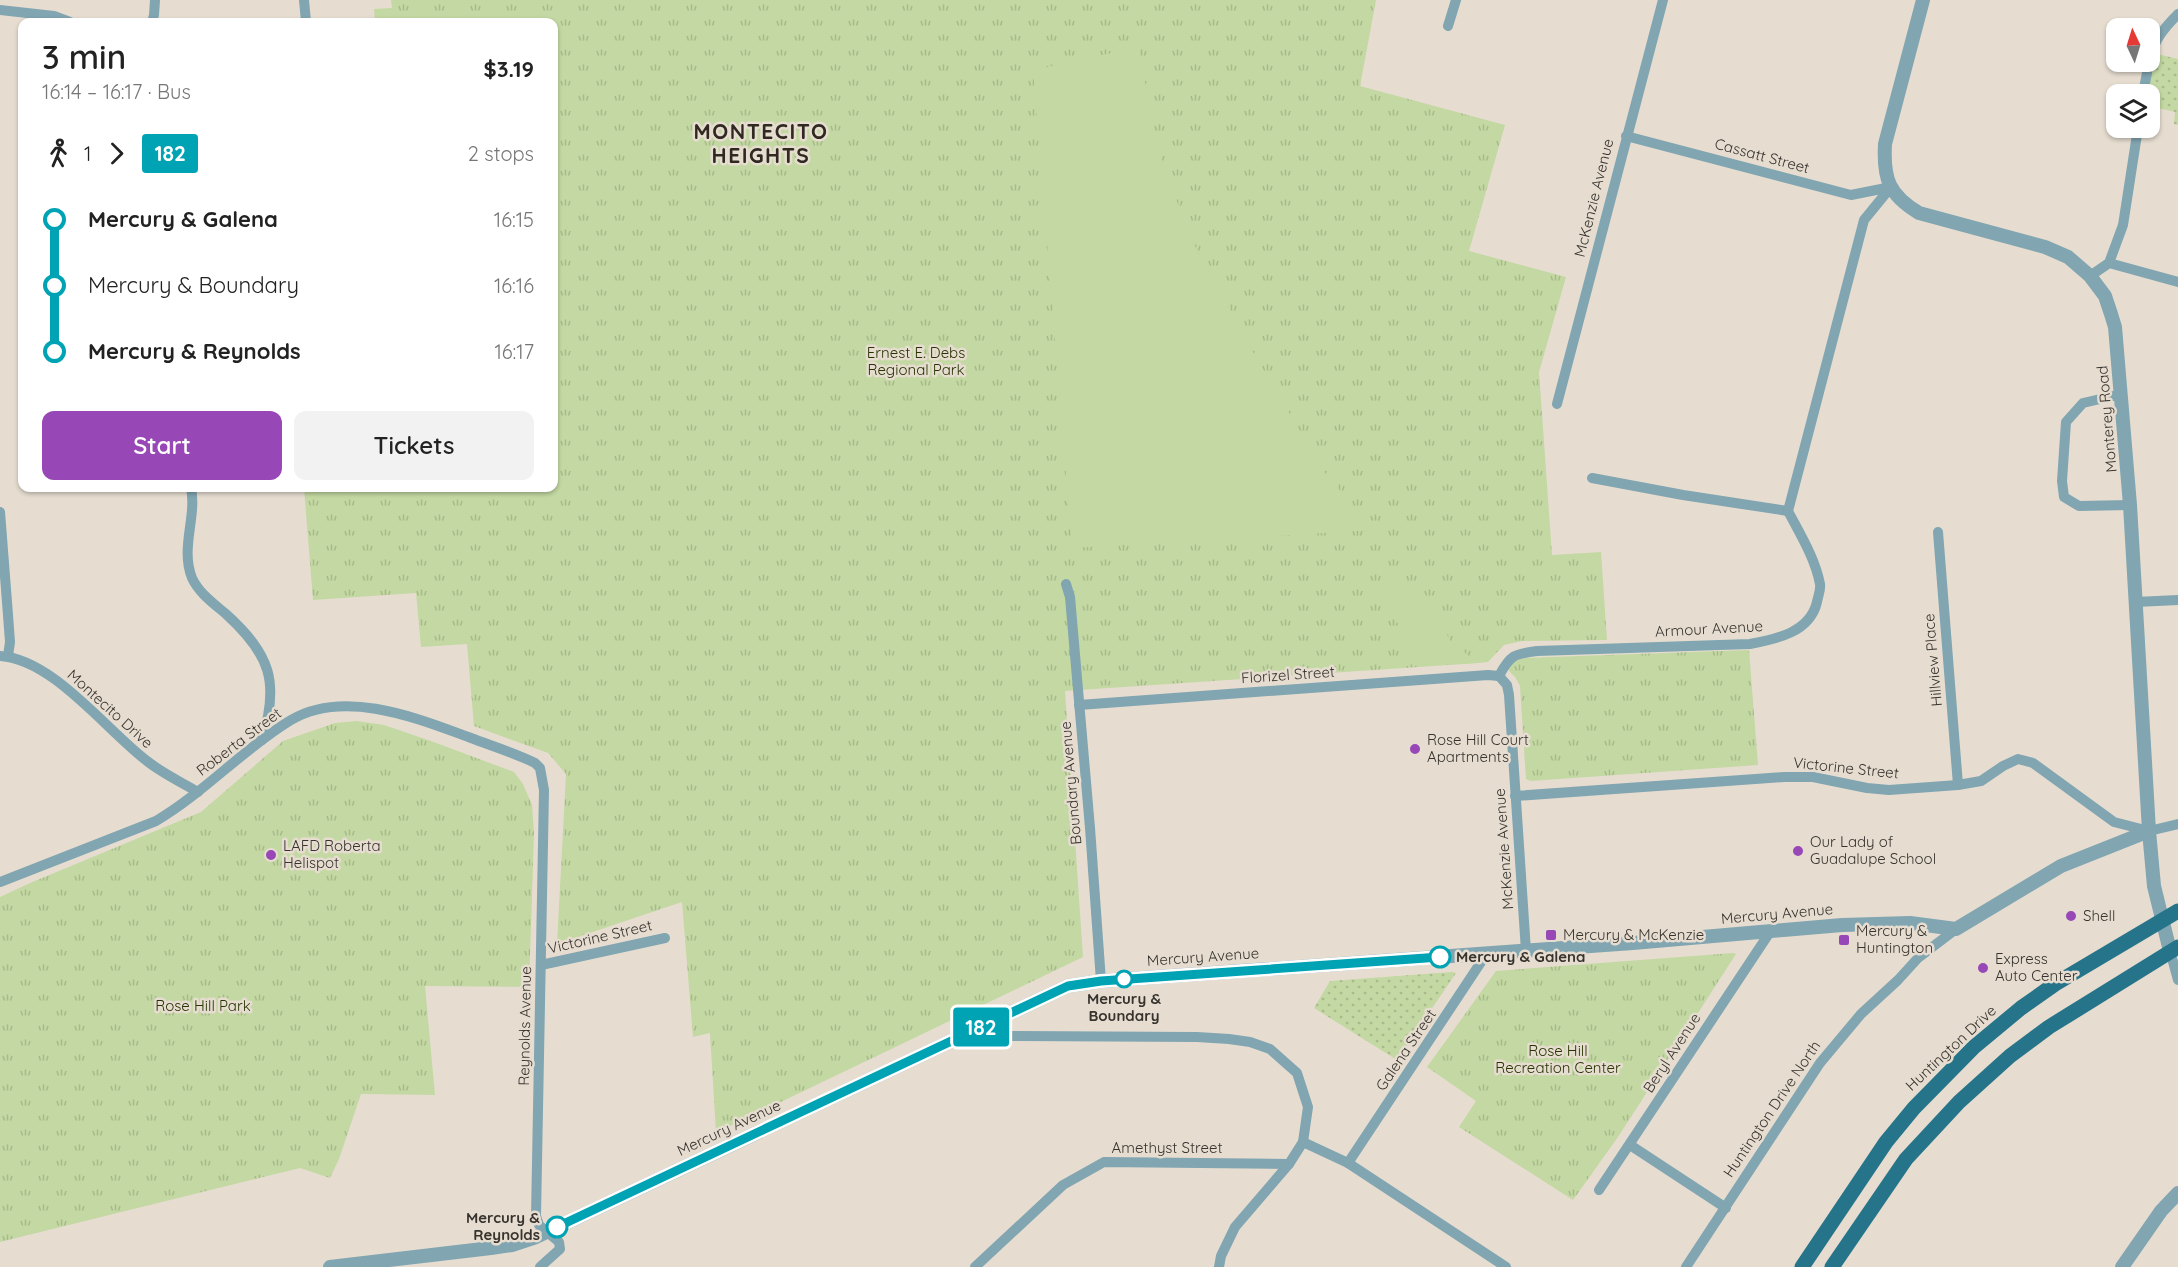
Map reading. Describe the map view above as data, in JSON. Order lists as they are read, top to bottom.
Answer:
{
  "streets": {
    "main road": ["Huntington Drive"],
    "street": [
      "Cassatt Street",
      "McKenzie Avenue",
      "Monterey Road",
      "Armour Avenue",
      "Hillview Place",
      "Florizel Street",
      "Montecito Drive",
      "Roberta Street",
      "Victorine Street",
      "Boundary Avenue",
      "Mercury Avenue",
      "Reynolds Avenue",
      "Galena Street",
      "Beryl Avenue",
      "Huntington Drive North",
      "Amethyst Street"
    ]
  },
  "crossings": [
    ["Cassatt Street", "McKenzie Avenue"],
    ["Cassatt Street", "Monterey Road"],
    ["McKenzie Avenue", "Armour Avenue"],
    ["McKenzie Avenue", "Florizel Street"],
    ["McKenzie Avenue", "Victorine Street"],
    ["McKenzie Avenue", "Mercury Avenue"],
    ["Monterey Road", "Victorine Street"],
    ["Monterey Road", "Huntington Drive"],
    ["Monterey Road", "Huntington Drive North"],
    ["Armour Avenue", "Florizel Street"],
    ["Hillview Place", "Victorine Street"],
    ["Florizel Street", "Boundary Avenue"],
    ["Montecito Drive", "Roberta Street"],
    ["Roberta Street", "Reynolds Avenue"],
    ["Victorine Street", "Reynolds Avenue"],
    ["Victorine Street", "Huntington Drive North"],
    ["Boundary Avenue", "Mercury Avenue"],
    ["Mercury Avenue", "Reynolds Avenue"],
    ["Mercury Avenue", "Galena Street"],
    ["Mercury Avenue", "Beryl Avenue"],
    ["Mercury Avenue", "Huntington Drive North"]
  ],
  "districts": ["MONTECITO HEIGHTS"],
  "parks": ["Ernest E. Debs Regional Park", "Rose Hill Park", "Rose Hill Recreation Center"],
  "places": {
    "other": [
      "Rose Hill Court Apartments",
      "Our Lady of Guadalupe School",
      "LAFD Roberta Helispot",
      "Shell",
      "Mercury & Galena",
      "Express Auto Center",
      "Mercury & Boundary",
      "Mercury & Reynolds"
    ],
    "transit": ["Mercury & McKenzie", "Mercury & Huntington"]
  },
  "lines": ["bus line 182"],
  "north": "top",
  "page": {
    "on_map": "182",
    "heading": ["3 min", "16:14 – 16:17 · Bus", "$3.19"],
    "legs": ["1", "182", "2 stops"],
    "list": [
      {
        "name": "Mercury & Galena",
        "value": "16:15"
      },
      {
        "name": "Mercury & Boundary",
        "value": "16:16"
      },
      {
        "name": "Mercury & Reynolds",
        "value": "16:17"
      }
    ],
    "buttons": ["Start", "Tickets"]
  }
}
